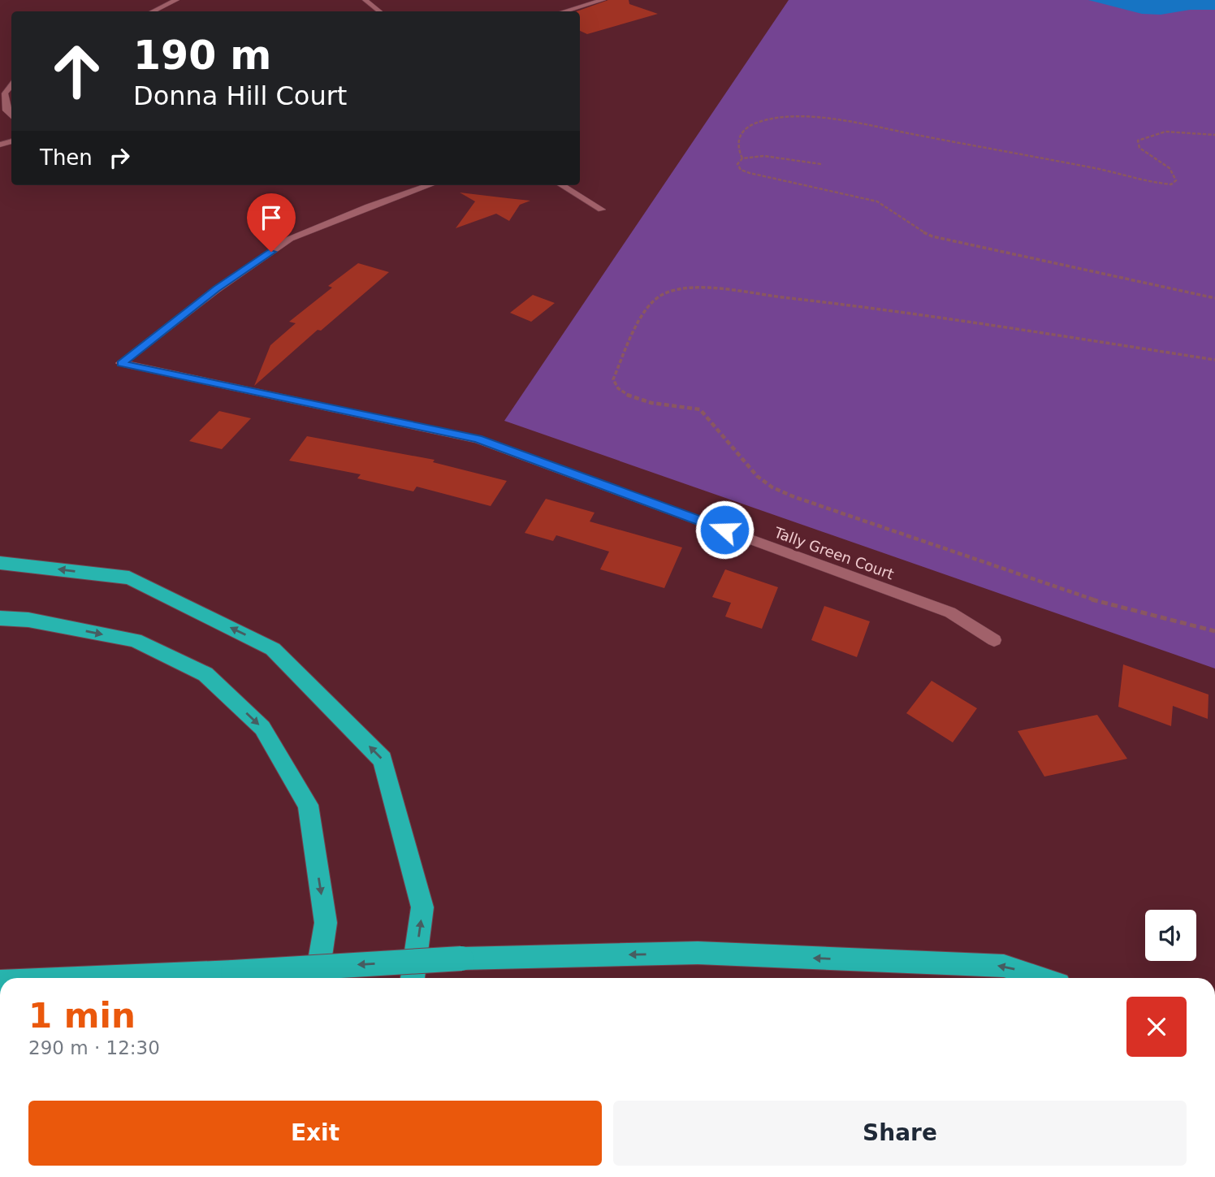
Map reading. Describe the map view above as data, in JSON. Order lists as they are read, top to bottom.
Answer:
{
  "streets": {
    "street": ["Tally Green Court"]
  },
  "page": {
    "turn": ["190 m", "Donna Hill Court"],
    "then": "Then",
    "heading": ["1 min", "290 m · 12:30"],
    "buttons": ["Exit", "Share"]
  }
}
